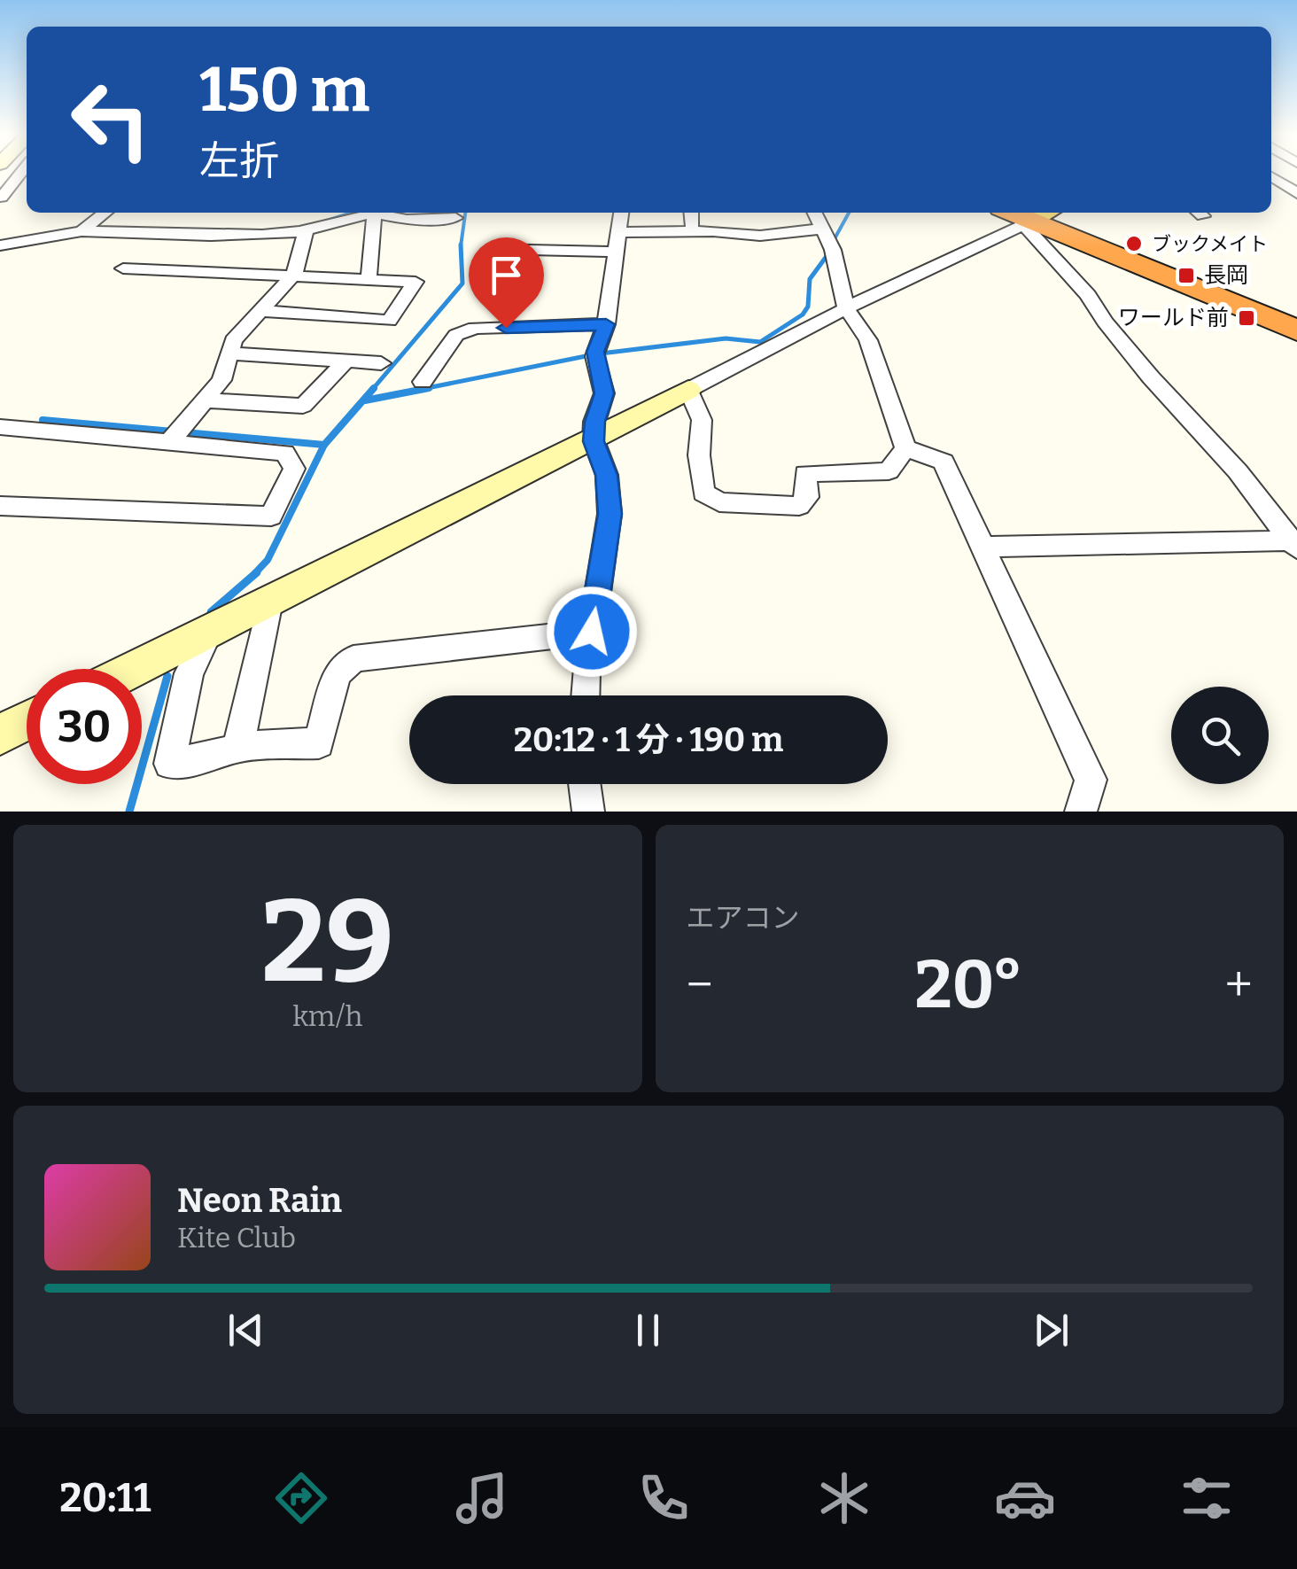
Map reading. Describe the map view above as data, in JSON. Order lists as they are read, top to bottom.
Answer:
{
  "places": {
    "other": ["ブックメイト"],
    "transit": ["長岡", "ワールド前"]
  },
  "page": {
    "turn": ["150 m", "左折"],
    "limit": "30",
    "trip": "20:12 · 1 分 · 190 m",
    "tile": [
      ["29", "km/h"],
      "エアコン"
    ],
    "heat": ["−", "20°", "+"],
    "song": ["Neon Rain", "Kite Club"],
    "tabs": "20:11"
  }
}
